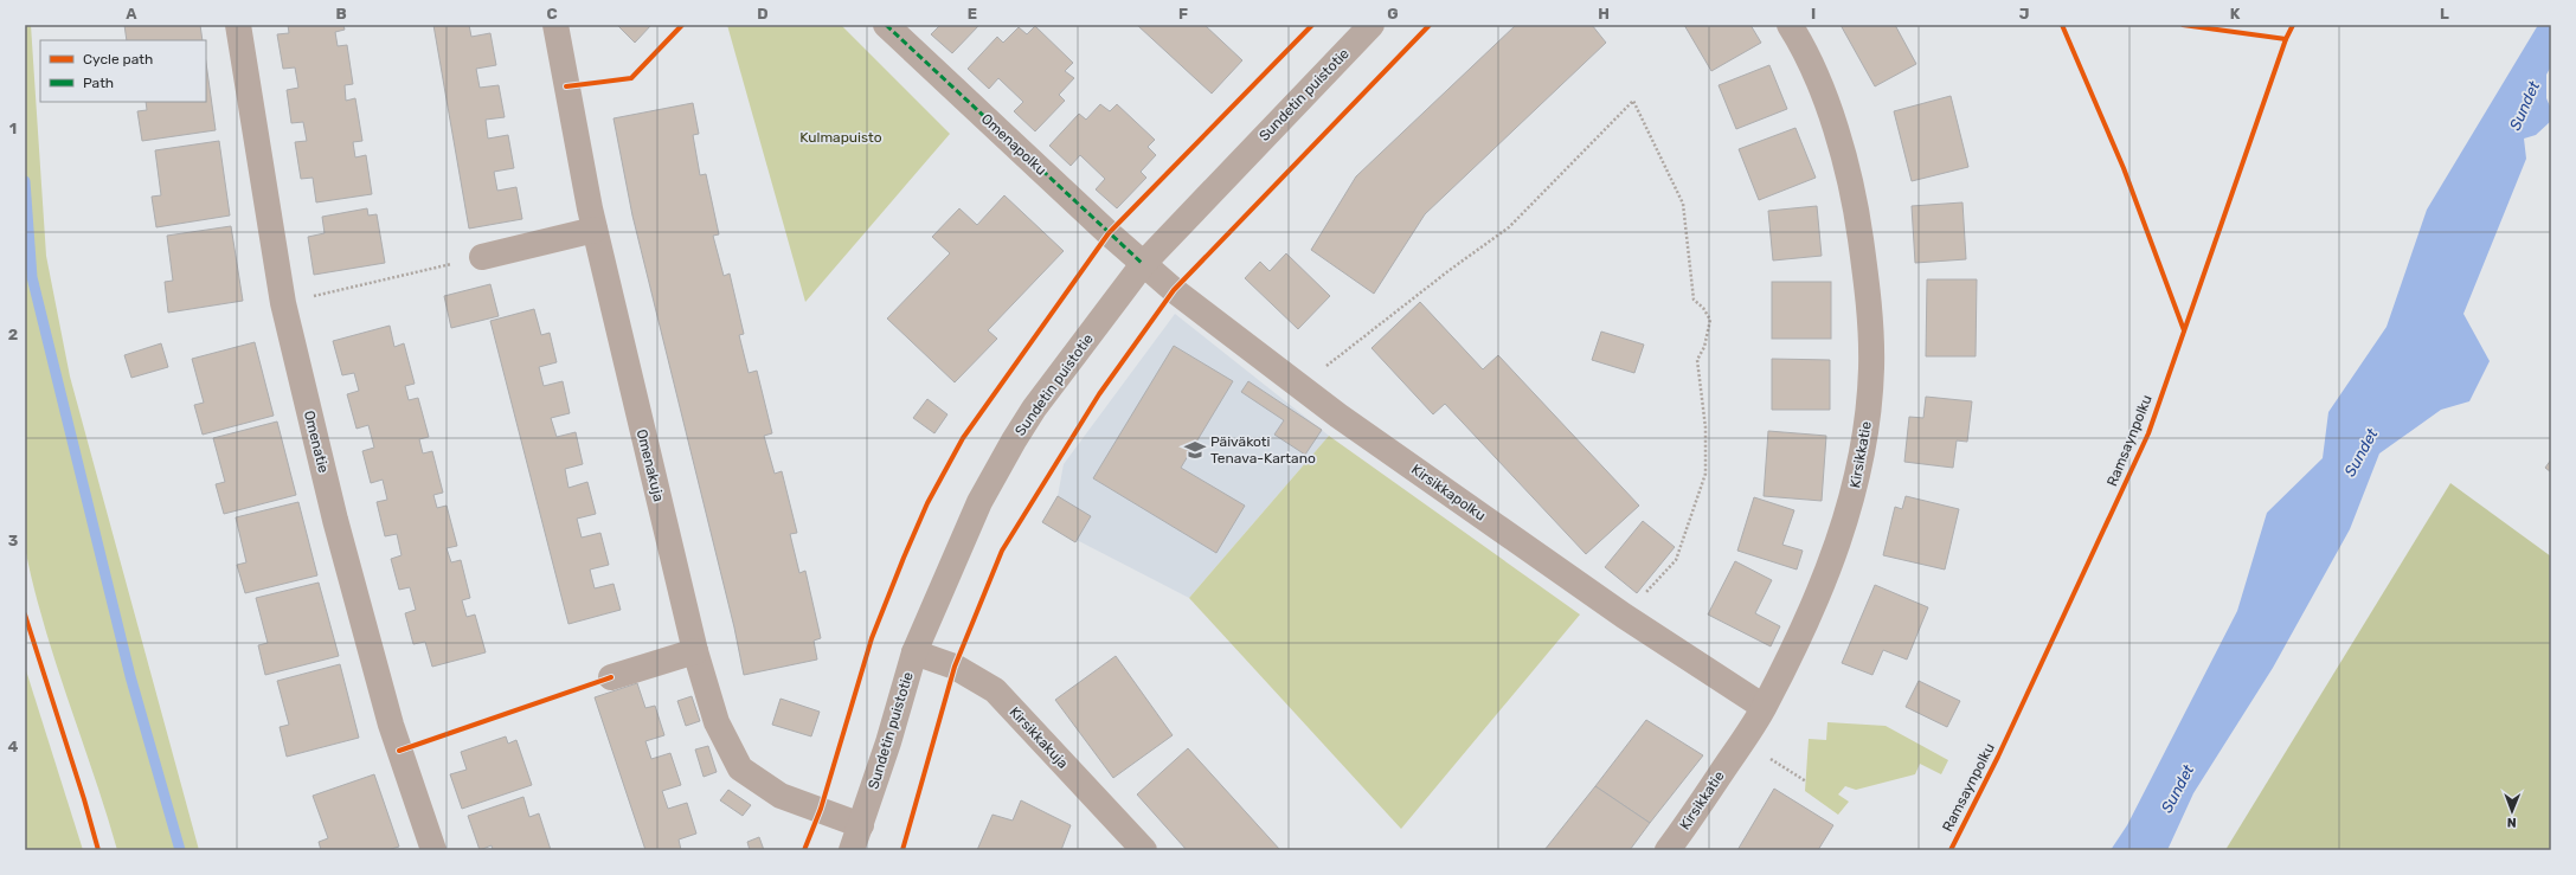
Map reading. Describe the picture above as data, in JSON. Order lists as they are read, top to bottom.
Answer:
{
  "streets": {
    "street": [
      "Sundetin puistotie",
      "Omenapolku",
      "Omenatie",
      "Kirsikkatie",
      "Omenakuja",
      "Kirsikkapolku",
      "Kirsikkakuja"
    ],
    "cycle path": ["Ramsaynpolku"]
  },
  "crossings": [
    ["Sundetin puistotie", "Omenapolku"],
    ["Sundetin puistotie", "Omenakuja"],
    ["Sundetin puistotie", "Kirsikkapolku"],
    ["Sundetin puistotie", "Kirsikkakuja"],
    ["Omenapolku", "Kirsikkapolku"],
    ["Kirsikkatie", "Kirsikkapolku"]
  ],
  "water": ["Sundet"],
  "parks": ["Kulmapuisto"],
  "places": {
    "school or university": ["Päiväkoti Tenava-Kartano"]
  },
  "legend": ["Cycle path", "Path"],
  "north": "bottom",
  "grid": {
    "columns": [
      "A",
      "B",
      "C",
      "D",
      "E",
      "F",
      "G",
      "H",
      "I",
      "J",
      "K",
      "L"
    ],
    "rows": [
      "1",
      "2",
      "3",
      "4"
    ]
  }
}
